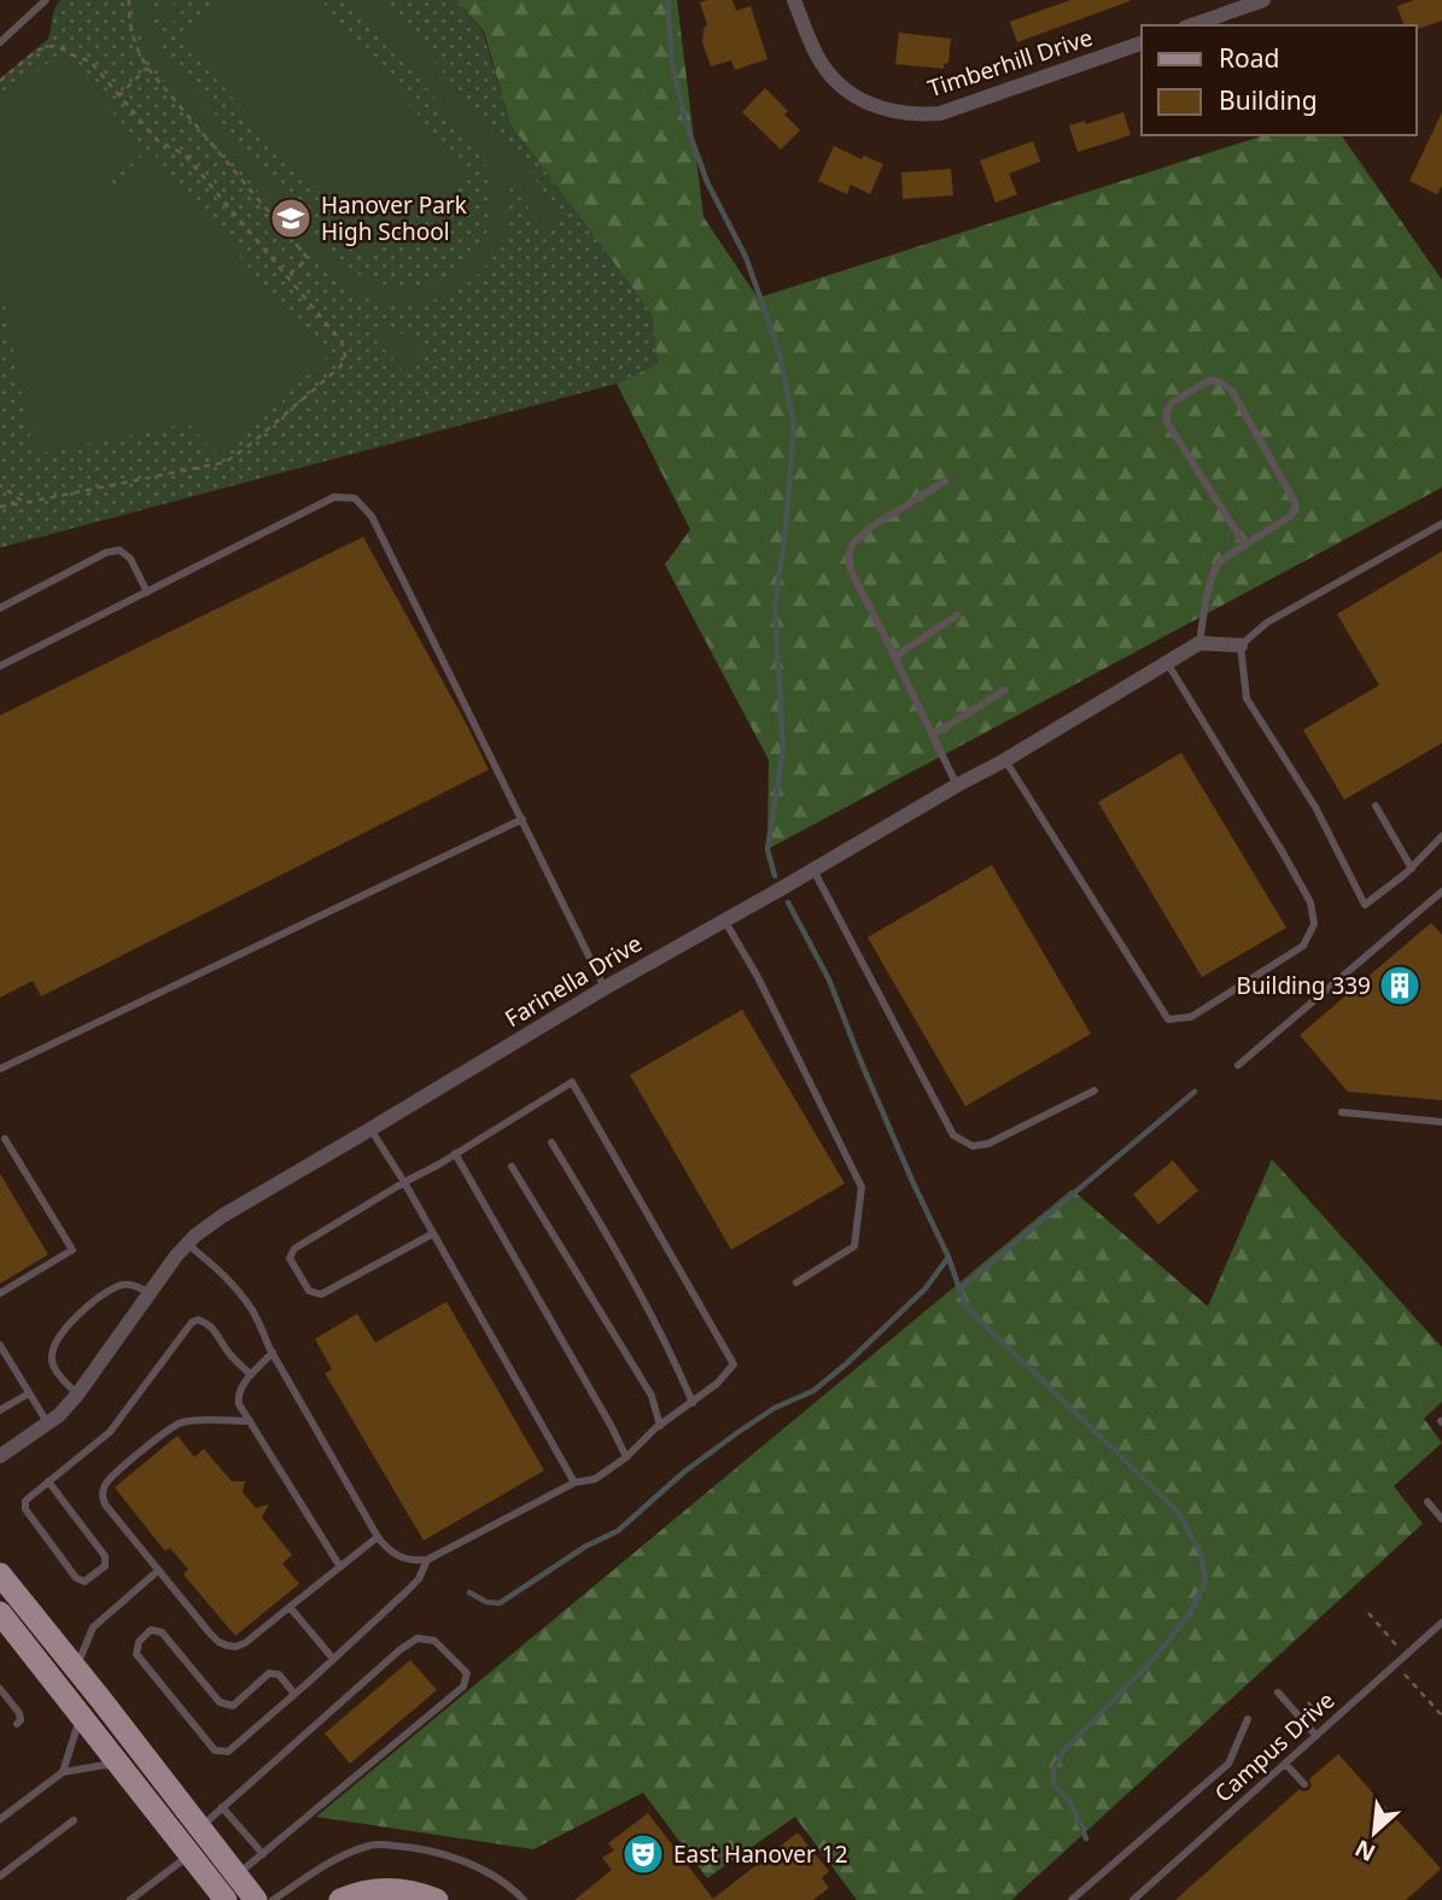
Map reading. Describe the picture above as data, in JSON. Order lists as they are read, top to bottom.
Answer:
{
  "streets": {
    "street": ["Timberhill Drive", "Farinella Drive"],
    "lane": ["Campus Drive"]
  },
  "places": {
    "school or university": ["Hanover Park High School"],
    "building": ["Building 339"],
    "theatre": ["East Hanover 12"]
  },
  "legend": ["Road", "Building"],
  "north": "bottom left"
}
